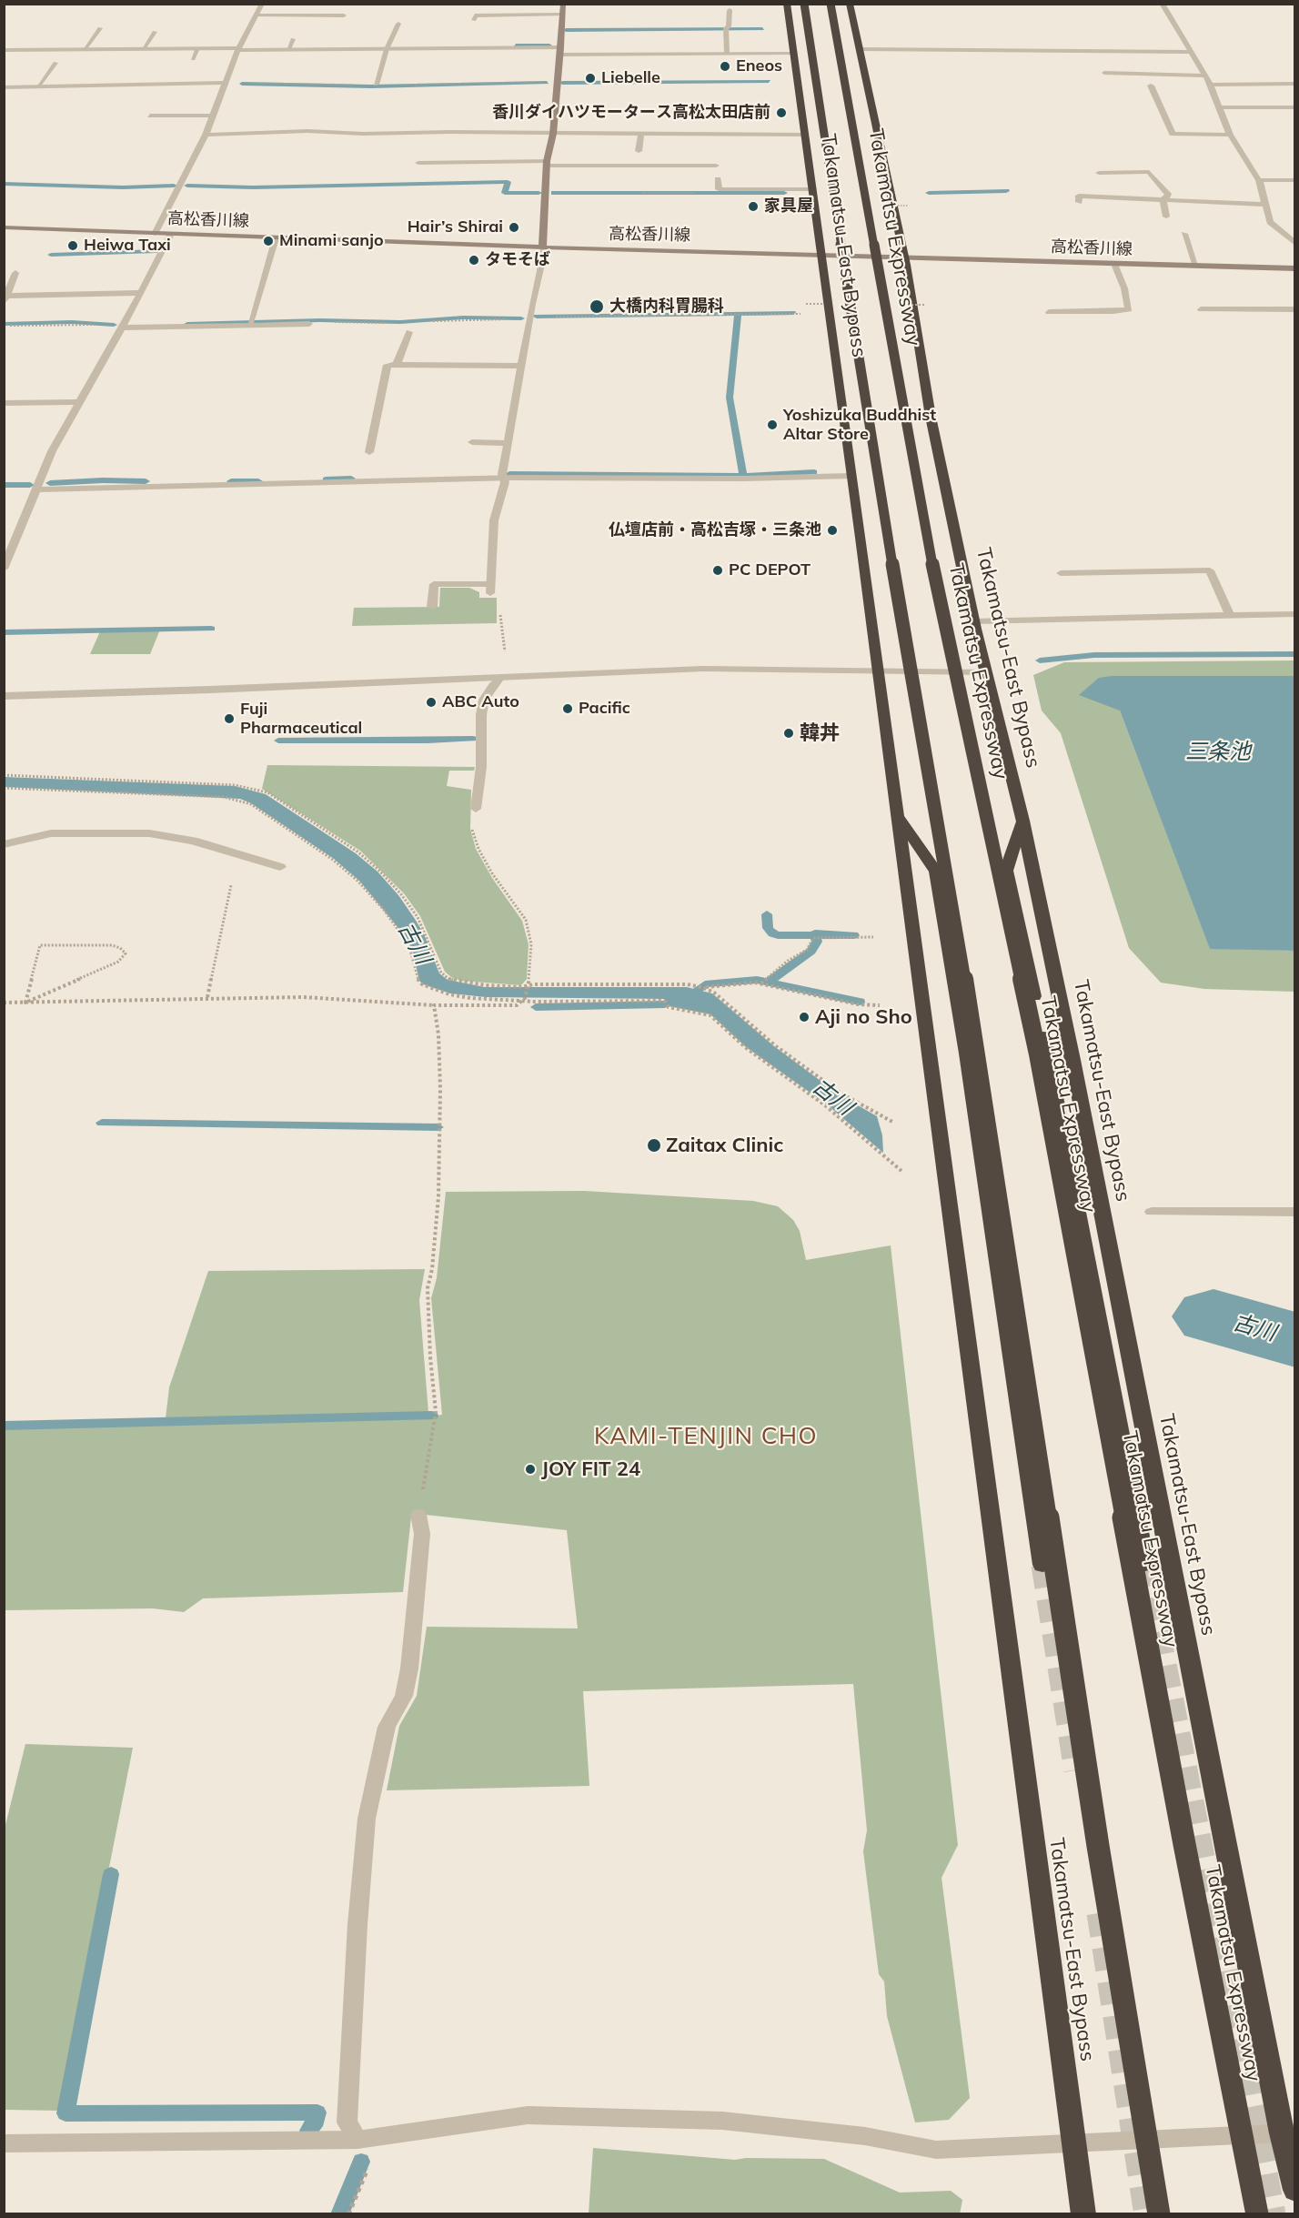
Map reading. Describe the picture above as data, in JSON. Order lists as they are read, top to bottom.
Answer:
{
  "streets": {
    "highway": ["Takamatsu Expressway", "Takamatsu-East Bypass"],
    "main road": ["高松香川線"]
  },
  "crossings": [
    ["高松香川線", "Takamatsu-East Bypass"]
  ],
  "districts": ["KAMI-TENJIN CHO"],
  "water": ["三条池", "古川"],
  "places": [
    "Eneos",
    "Liebelle",
    "香川ダイハツモータース高松太田店前",
    "家具屋",
    "Hair’s Shirai",
    "Minami sanjo",
    "Heiwa Taxi",
    "タモそば",
    "大橋内科胃腸科",
    "Yoshizuka Buddhist Altar Store",
    "仏壇店前・高松吉塚・三条池",
    "PC DEPOT",
    "ABC Auto",
    "Pacific",
    "Fuji Pharmaceutical",
    "韓丼",
    "Aji no Sho",
    "Zaitax Clinic",
    "JOY FIT 24"
  ]
}
